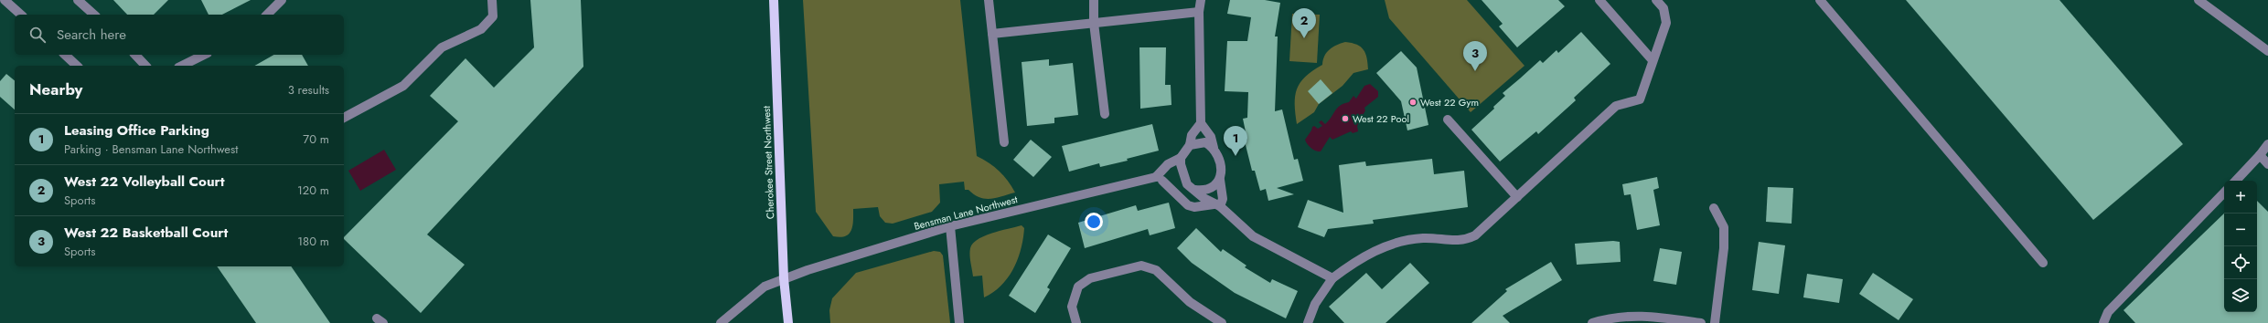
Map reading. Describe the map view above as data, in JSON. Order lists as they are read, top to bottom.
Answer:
{
  "streets": {
    "main road": ["Cherokee Street Northwest"],
    "street": ["Bensman Lane Northwest"]
  },
  "crossings": [
    ["Cherokee Street Northwest", "Bensman Lane Northwest"]
  ],
  "places": ["West 22 Gym", "West 22 Pool"],
  "page": {
    "pins": ["2", "3", "1"],
    "search": "Search here",
    "heading": ["Nearby", "3 results"],
    "list": [
      {
        "mark": "1",
        "name": "Leasing Office Parking",
        "note": "Parking · Bensman Lane Northwest",
        "value": "70 m"
      },
      {
        "mark": "2",
        "name": "West 22 Volleyball Court",
        "note": "Sports",
        "value": "120 m"
      },
      {
        "mark": "3",
        "name": "West 22 Basketball Court",
        "note": "Sports",
        "value": "180 m"
      }
    ],
    "map_buttons": ["+", "−"]
  }
}
